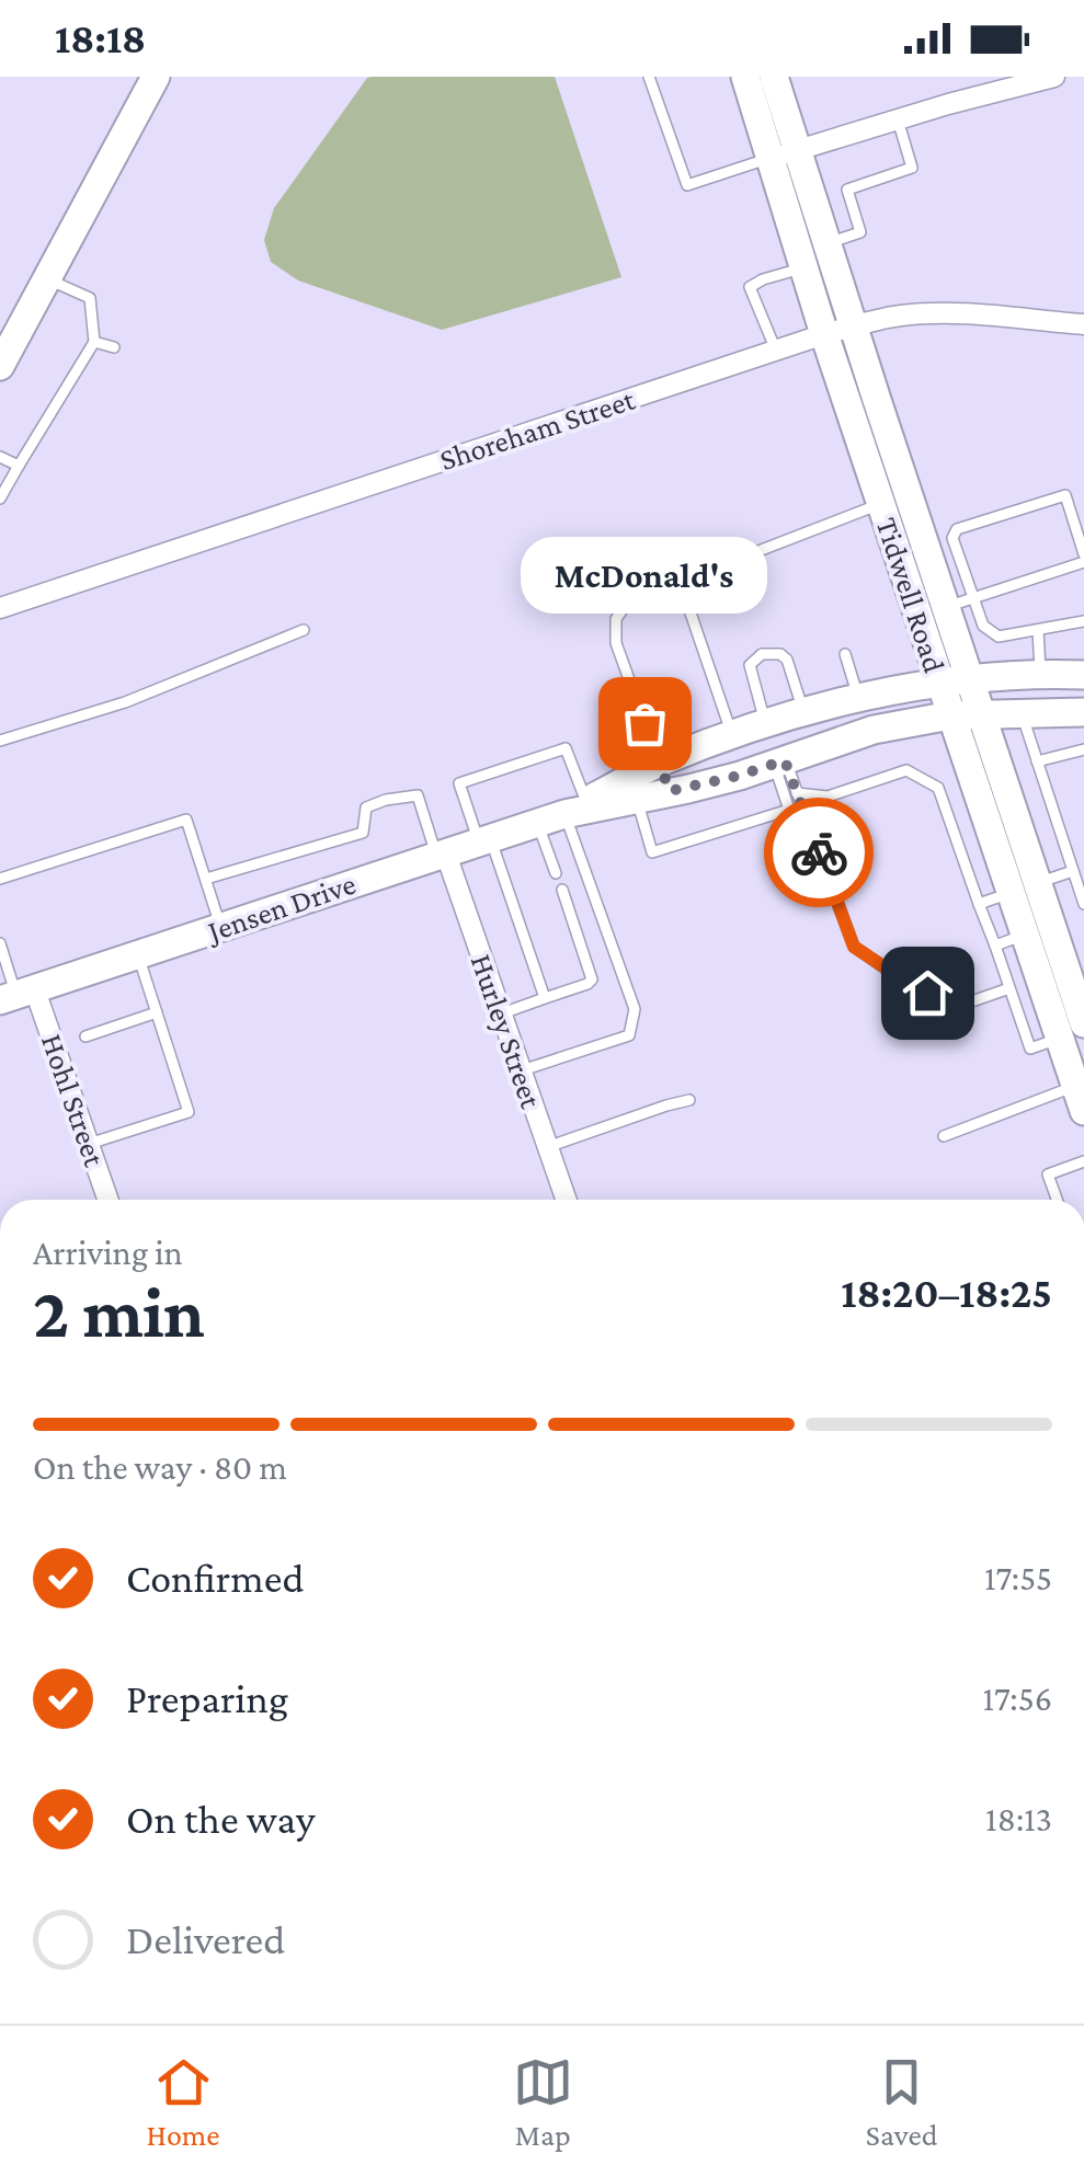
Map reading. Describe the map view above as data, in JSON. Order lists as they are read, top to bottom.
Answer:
{
  "streets": {
    "main road": ["Tidwell Road", "Jensen Drive"],
    "street": ["Shoreham Street", "Hurley Street", "Hohl Street"]
  },
  "crossings": [
    ["Shoreham Street", "Tidwell Road"],
    ["Tidwell Road", "Jensen Drive"],
    ["Jensen Drive", "Hurley Street"],
    ["Jensen Drive", "Hohl Street"]
  ],
  "places": ["McDonald's"],
  "page": {
    "status": "18:18",
    "bubble": "McDonald's",
    "heading": ["2 min", "Arriving in", "18:20–18:25"],
    "bar": "On the way · 80 m",
    "list": [
      ["Confirmed", "17:55"],
      ["Preparing", "17:56"],
      ["On the way", "18:13"],
      "Delivered"
    ],
    "tabs": ["Home", "Map", "Saved"]
  }
}
